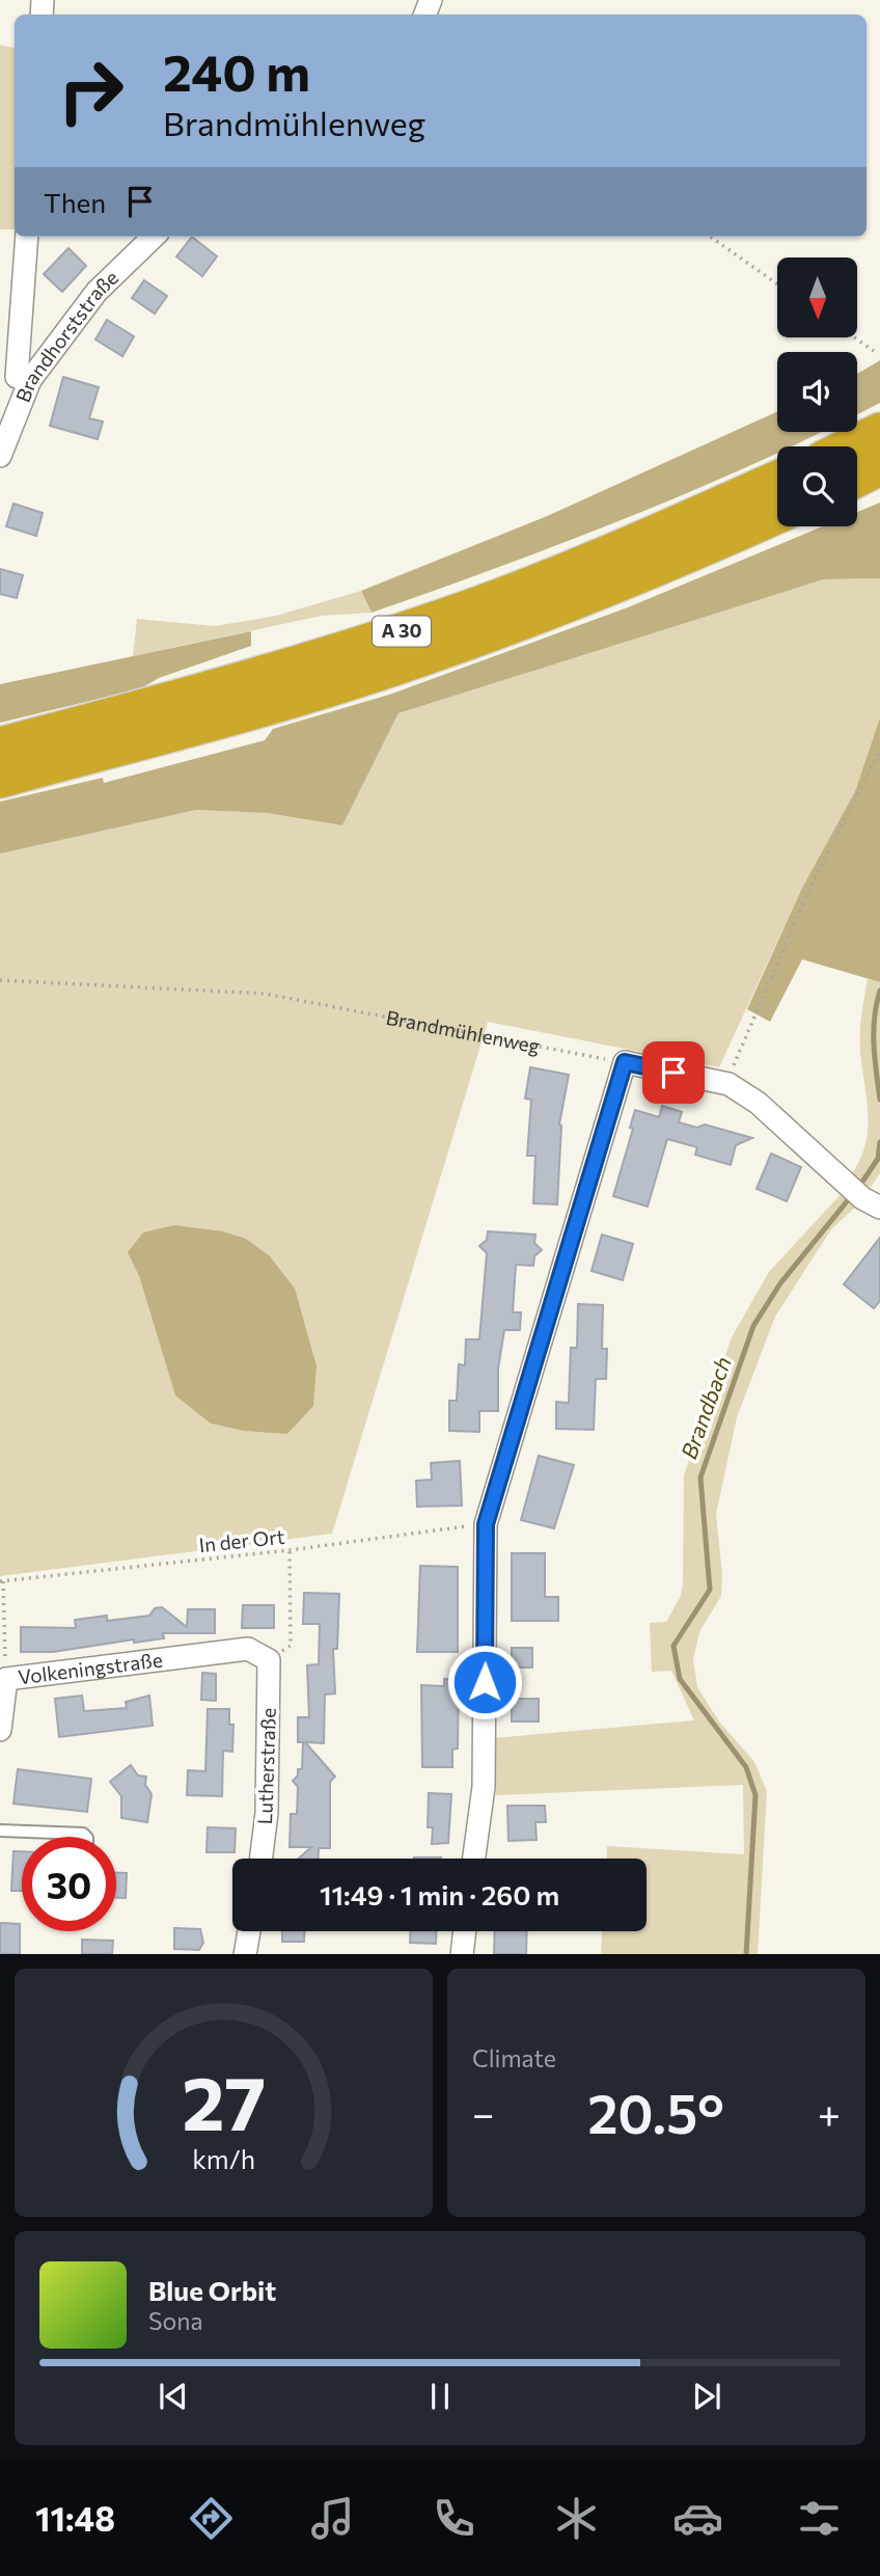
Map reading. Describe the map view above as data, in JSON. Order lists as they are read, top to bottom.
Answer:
{
  "streets": {
    "highway": ["A 30"],
    "street": ["Brandhorststraße", "Volkeningstraße", "Lutherstraße"],
    "path": ["Brandmühlenweg", "In der Ort"]
  },
  "crossings": [
    ["In der Ort", "Volkeningstraße"],
    ["Volkeningstraße", "Lutherstraße"]
  ],
  "water": ["Brandbach"],
  "north": "bottom",
  "page": {
    "turn": ["240 m", "Brandmühlenweg"],
    "then": "Then",
    "limit": "30",
    "trip": "11:49 · 1 min · 260 m",
    "tile": "Climate",
    "heat": ["−", "20.5°", "+"],
    "song": ["Blue Orbit", "Sona"],
    "tabs": "11:48",
    "gauge": ["27", "km/h"]
  }
}
